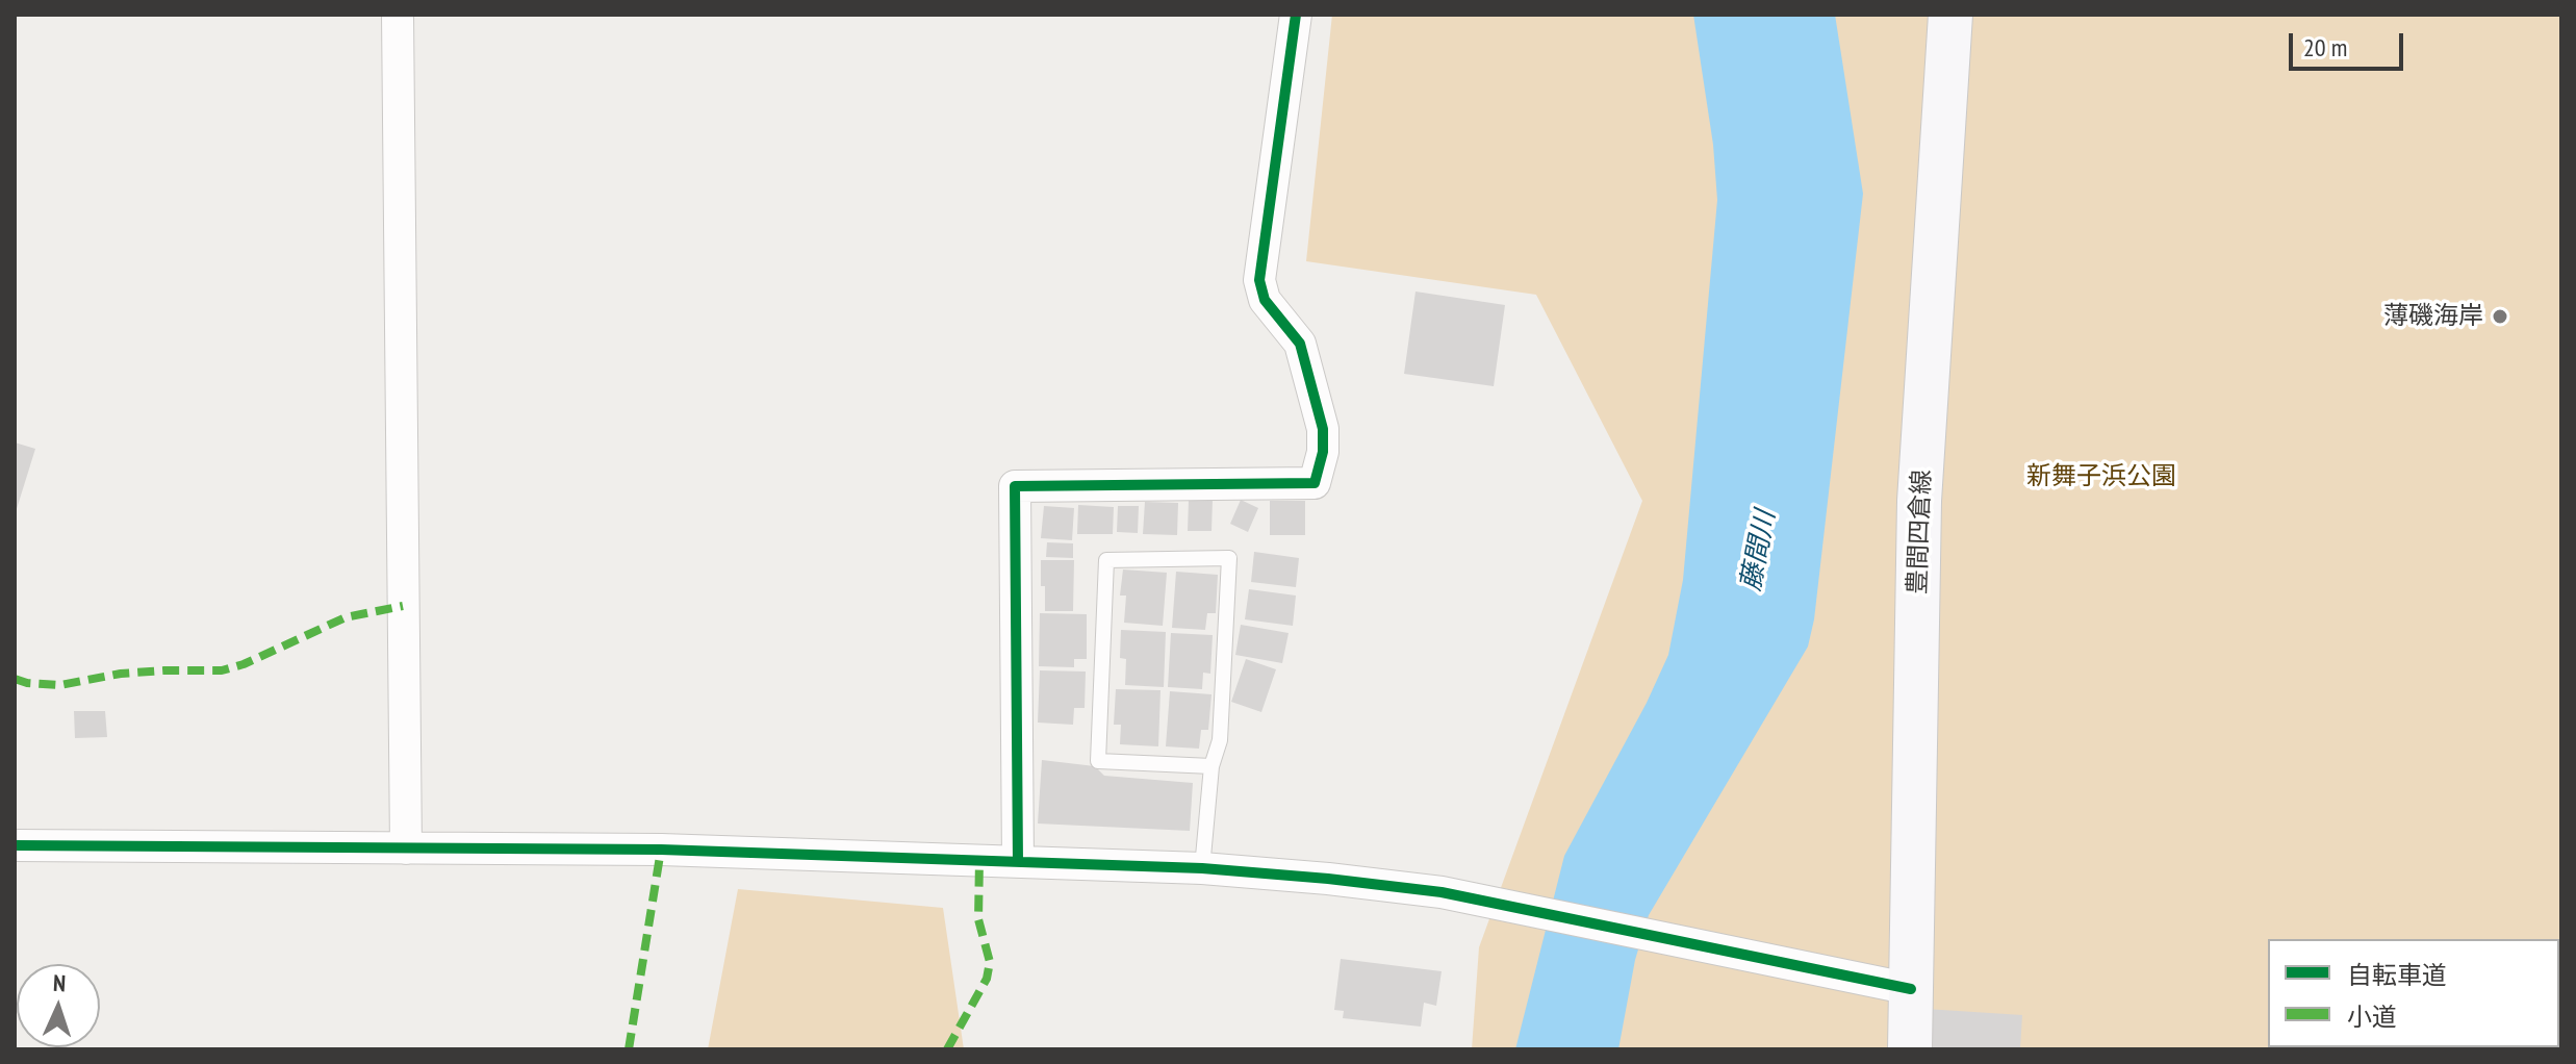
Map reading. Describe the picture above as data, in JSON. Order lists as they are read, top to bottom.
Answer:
{
  "streets": {
    "main road": ["豊間四倉線"]
  },
  "water": ["藤間川"],
  "parks": ["新舞子浜公園"],
  "places": ["薄磯海岸"],
  "legend": ["自転車道", "小道"],
  "scale_bar": "20 m",
  "north": "top"
}
